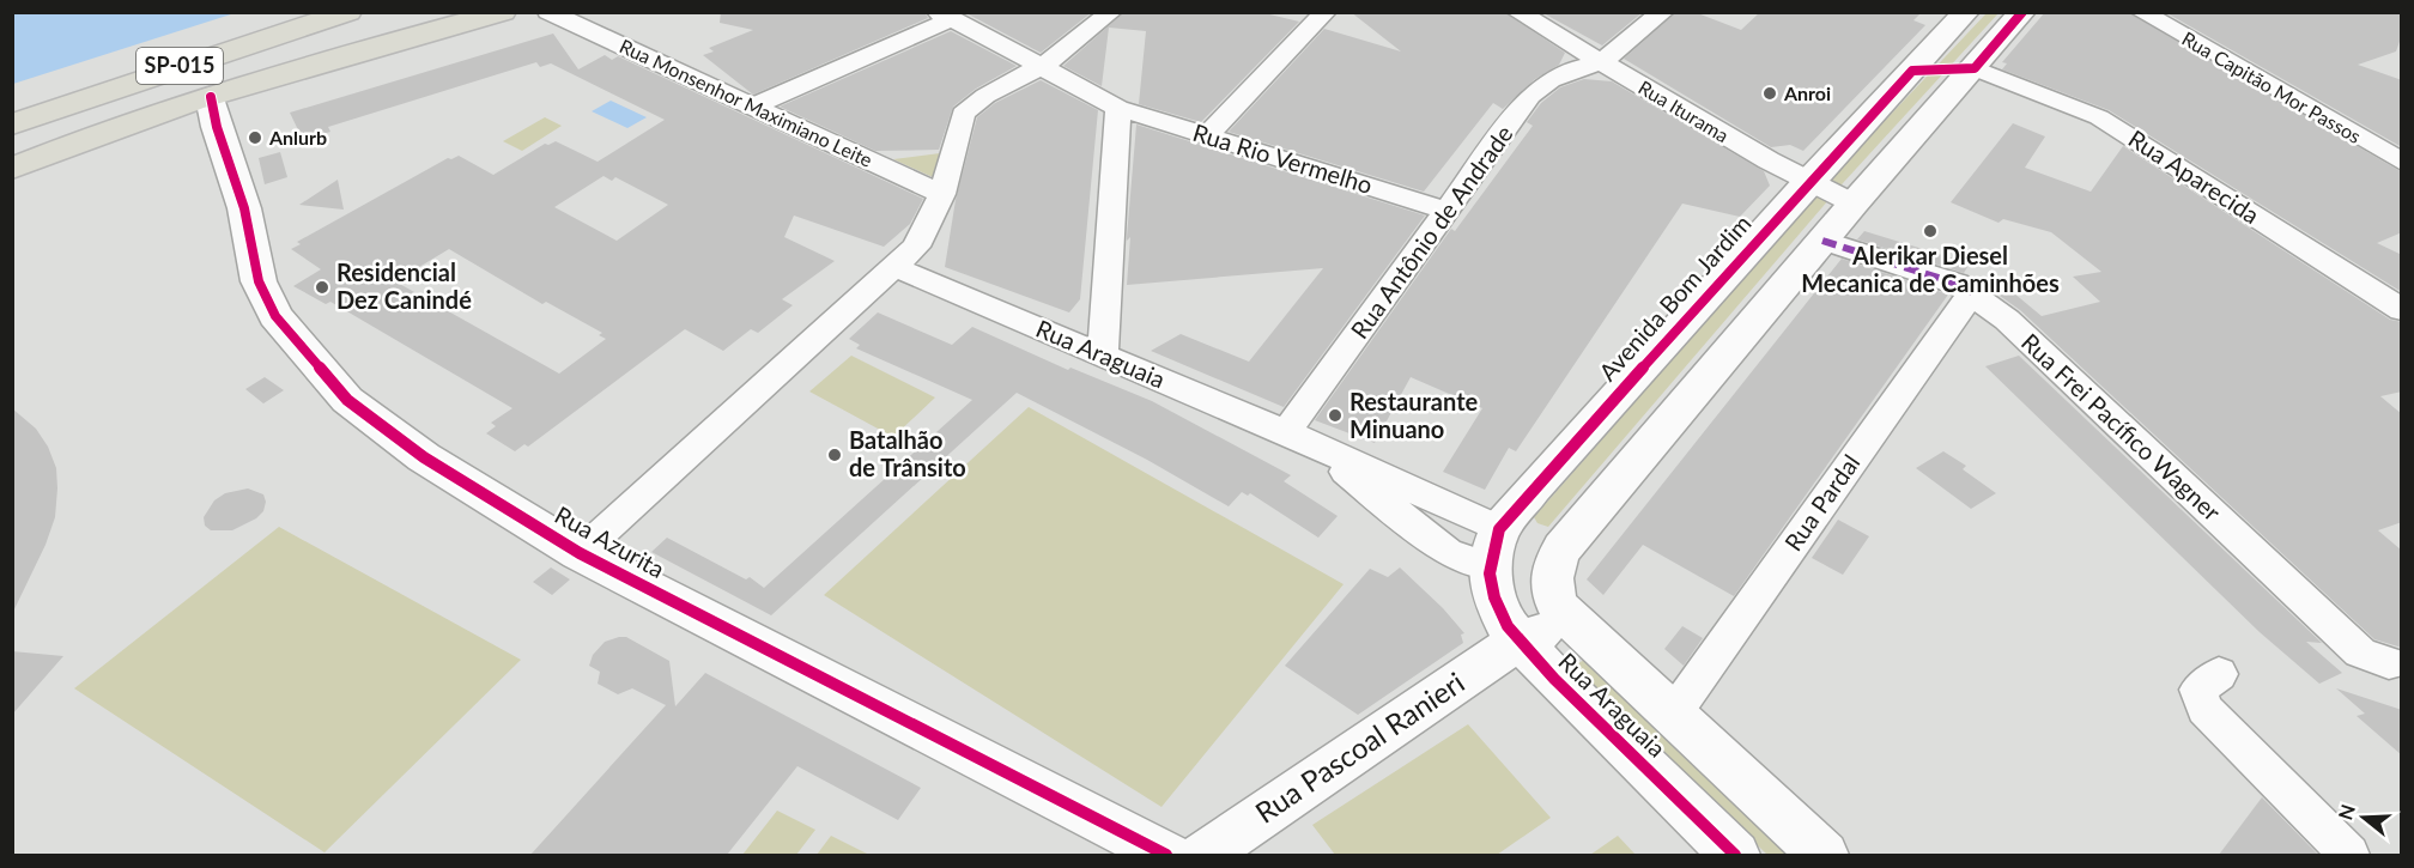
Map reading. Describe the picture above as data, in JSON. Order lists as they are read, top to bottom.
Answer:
{
  "streets": {
    "highway": ["SP-015"],
    "main road": [
      "Avenida Bom Jardim",
      "Rua Araguaia",
      "Rua Azurita",
      "Rua Pascoal Ranieri"
    ],
    "street": [
      "Rua Capitão Mor Passos",
      "Rua Monsenhor Maximiano Leite",
      "Rua Iturama",
      "Rua Rio Vermelho",
      "Rua Aparecida",
      "Rua Antônio de Andrade",
      "Rua Frei Pacífico Wagner",
      "Rua Pardal"
    ]
  },
  "crossings": [
    ["Rua Iturama", "Rua Antônio de Andrade"],
    ["Rua Iturama", "Avenida Bom Jardim"],
    ["Rua Rio Vermelho", "Rua Antônio de Andrade"],
    ["Rua Antônio de Andrade", "Rua Araguaia"],
    ["Avenida Bom Jardim", "Rua Araguaia"],
    ["Rua Araguaia", "Rua Pardal"],
    ["Rua Araguaia", "Rua Pascoal Ranieri"],
    ["Rua Frei Pacífico Wagner", "Rua Pardal"]
  ],
  "places": [
    "Anroi",
    "Anlurb",
    "Alerikar Diesel Mecanica de Caminhões",
    "Residencial Dez Canindé",
    "Restaurante Minuano",
    "Batalhão de Trânsito"
  ],
  "north": "left"
}
